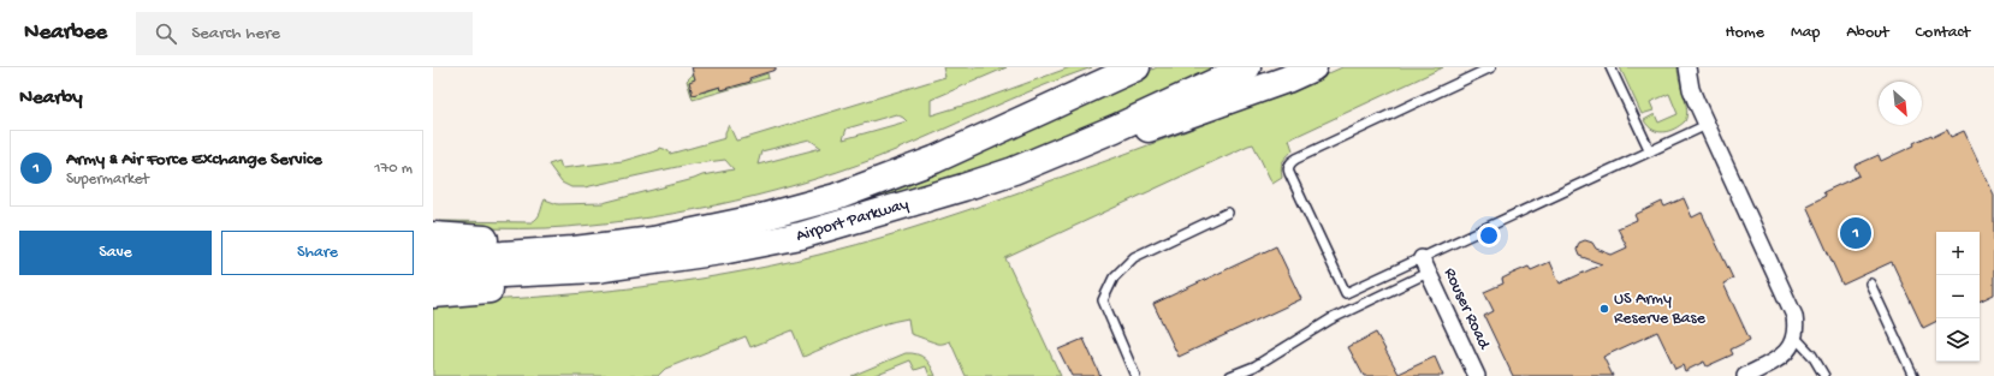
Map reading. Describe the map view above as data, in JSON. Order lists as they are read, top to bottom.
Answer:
{
  "streets": {
    "highway": ["Airport Parkway"],
    "street": ["Rouser Road"]
  },
  "places": ["US Army Reserve Base"],
  "north": "bottom right",
  "page": {
    "header": "Nearbee",
    "search": "Search here",
    "nav": [
      "Home",
      "Map",
      "About",
      "Contact"
    ],
    "heading": "Nearby",
    "list": [
      {
        "mark": "1",
        "name": "Army & Air Force Exchange Service",
        "note": "Supermarket",
        "value": "170 m"
      }
    ],
    "pins": "1",
    "buttons": ["Save", "Share"],
    "map_buttons": ["+", "−"]
  }
}
